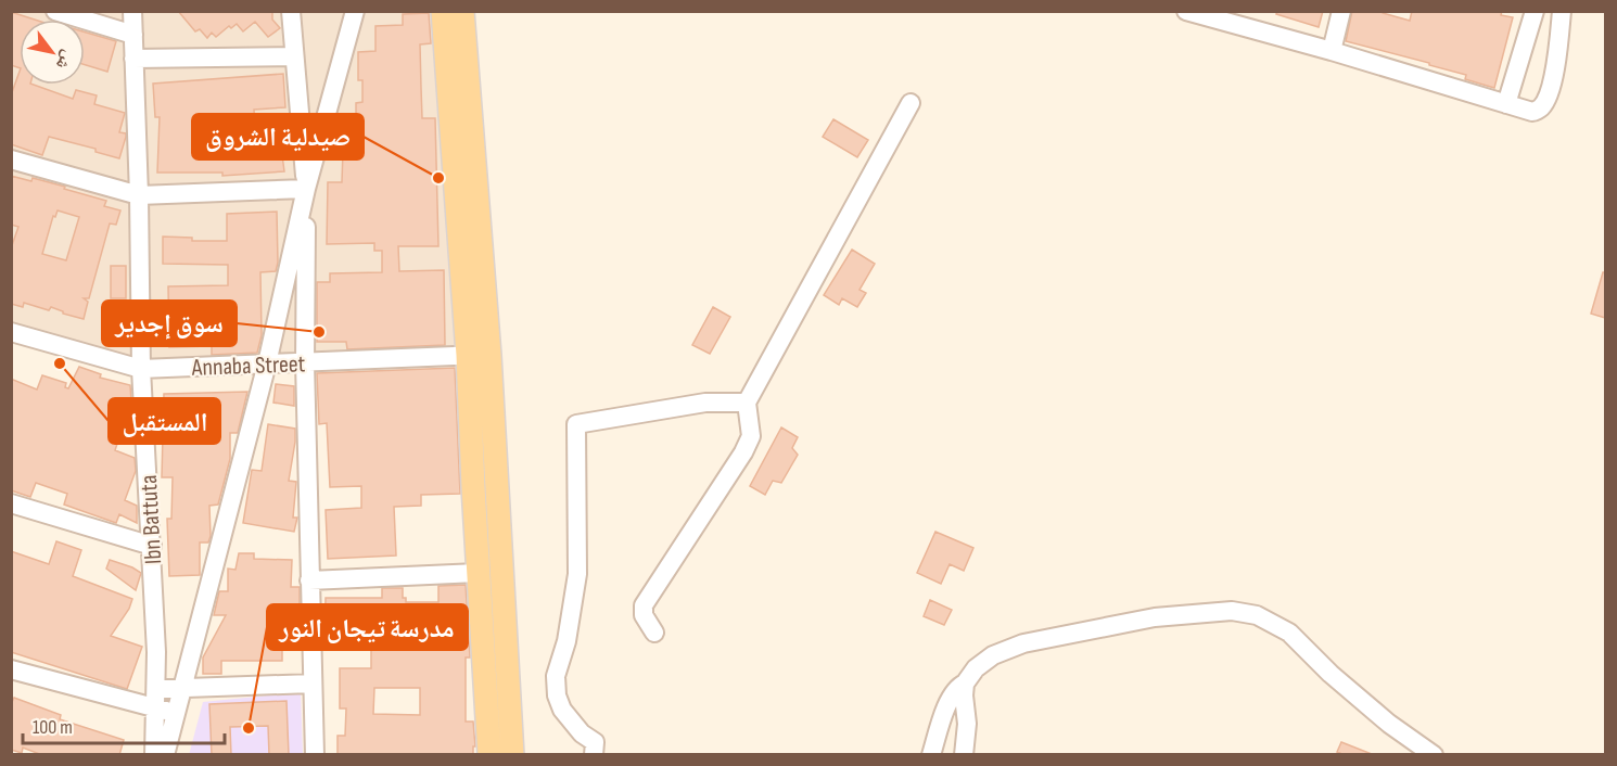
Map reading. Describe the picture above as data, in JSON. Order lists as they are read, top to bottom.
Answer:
{
  "streets": {
    "street": ["Annaba Street", "Ibn Battuta"]
  },
  "crossings": [
    ["Annaba Street", "Ibn Battuta"]
  ],
  "places": [
    "صيدلية الشروق",
    "سوق إجدير",
    "المستقبل",
    "مدرسة تيجان النور"
  ],
  "scale_bar": "100 m",
  "north": "bottom right"
}
